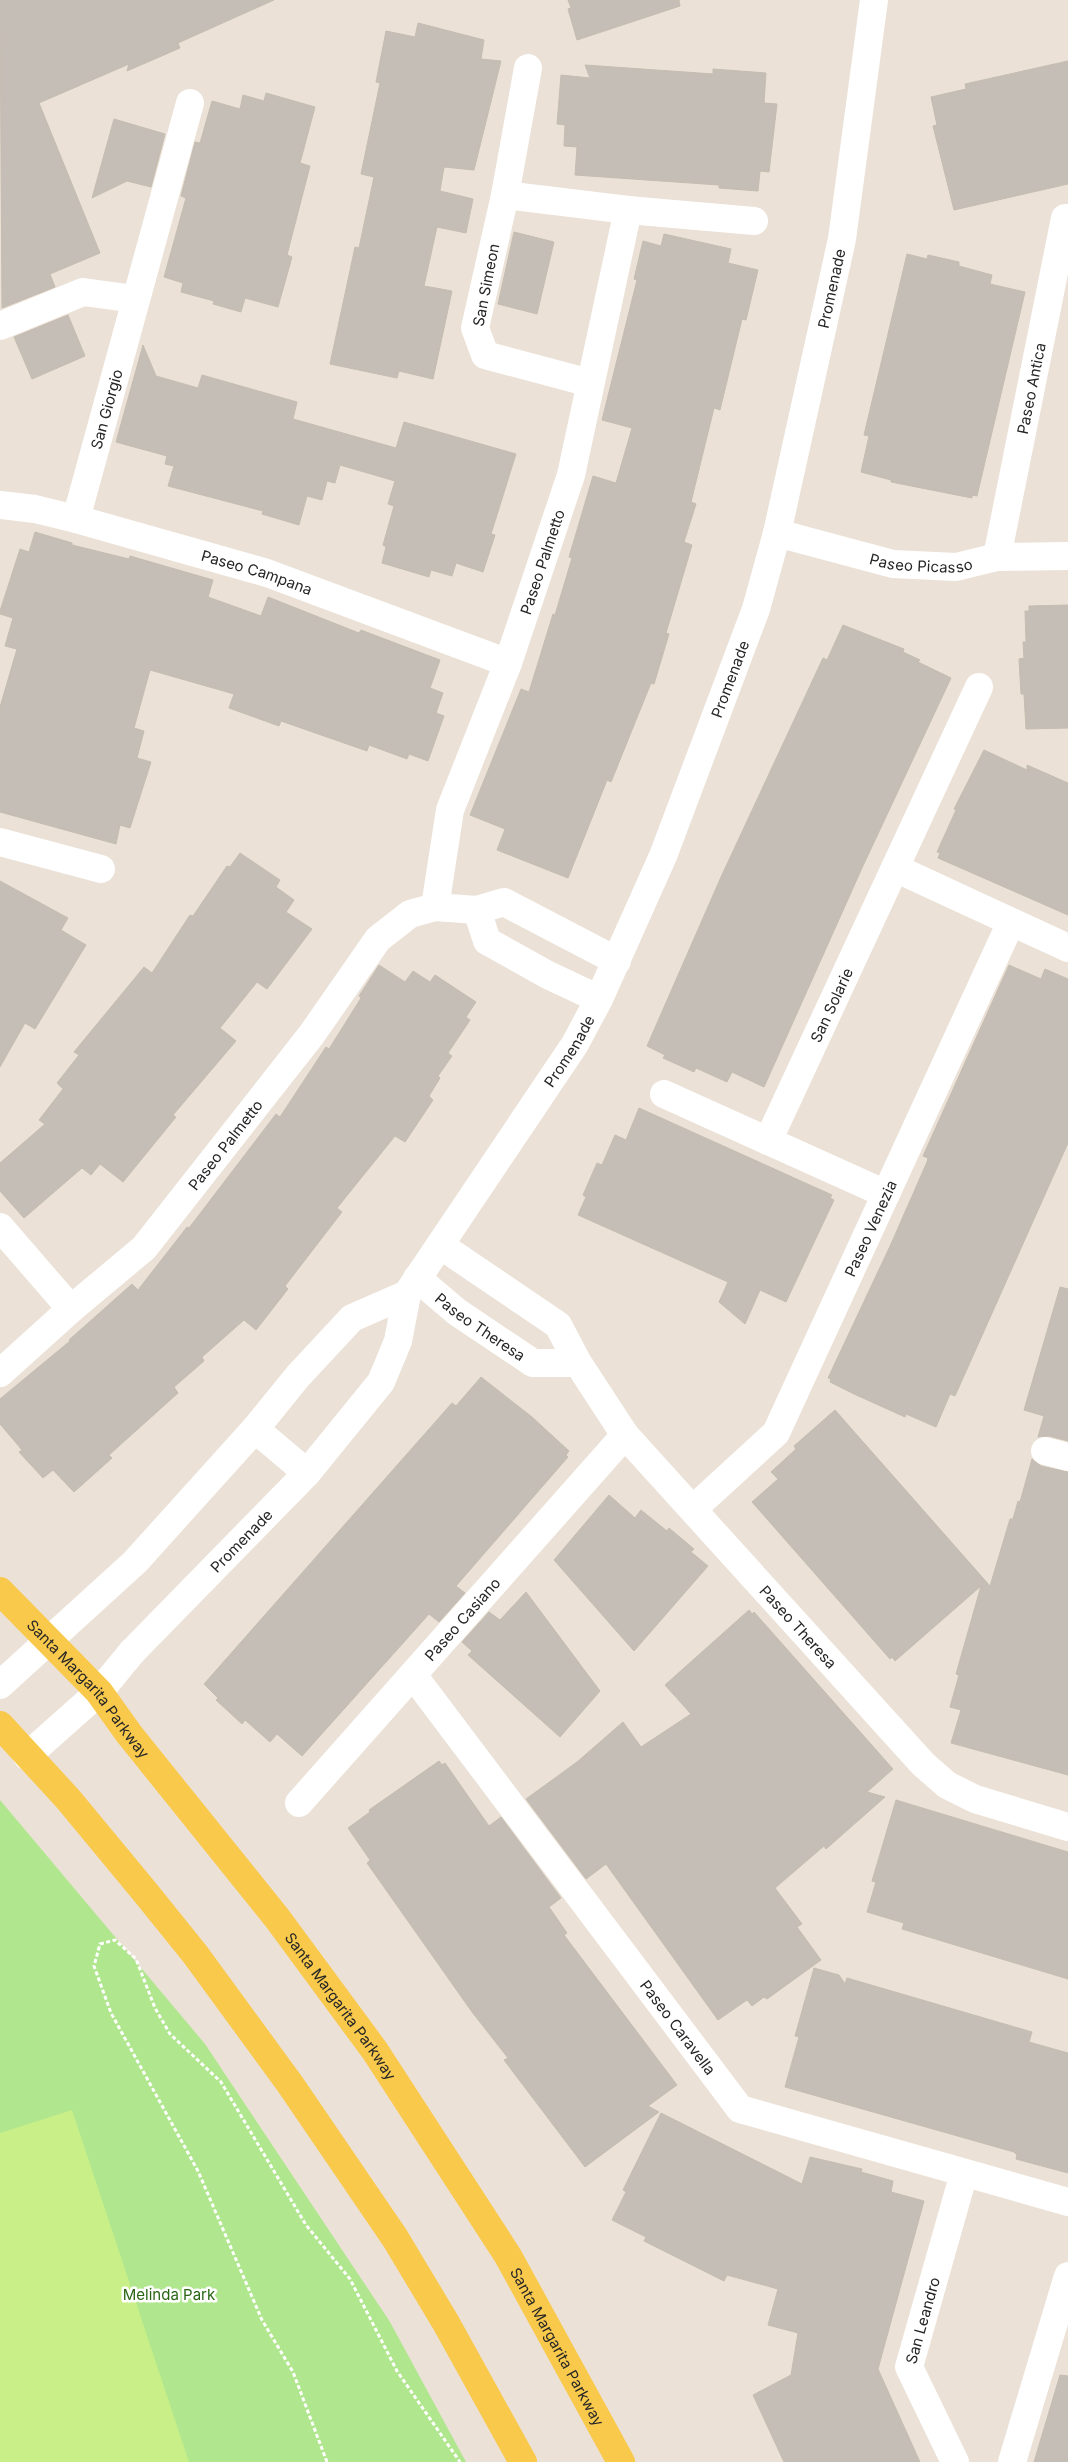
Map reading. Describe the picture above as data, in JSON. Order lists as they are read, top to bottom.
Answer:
{
  "streets": {
    "main road": ["Santa Margarita Parkway"],
    "street": [
      "San Simeon",
      "Promenade",
      "Paseo Antica",
      "San Giorgio",
      "Paseo Picasso",
      "Paseo Palmetto",
      "Paseo Campana",
      "San Solarie",
      "Paseo Venezia",
      "Paseo Theresa",
      "Paseo Casiano",
      "Paseo Caravella",
      "San Leandro"
    ]
  },
  "crossings": [
    ["San Simeon", "Paseo Palmetto"],
    ["Promenade", "Paseo Picasso"],
    ["Promenade", "Paseo Palmetto"],
    ["Promenade", "Paseo Theresa"],
    ["Promenade", "Santa Margarita Parkway"],
    ["Paseo Antica", "Paseo Picasso"],
    ["San Giorgio", "Paseo Campana"],
    ["Paseo Palmetto", "Paseo Campana"],
    ["Paseo Venezia", "Paseo Theresa"],
    ["Paseo Theresa", "Paseo Casiano"],
    ["Paseo Casiano", "Paseo Caravella"],
    ["Paseo Caravella", "San Leandro"]
  ],
  "parks": ["Melinda Park"]
}
